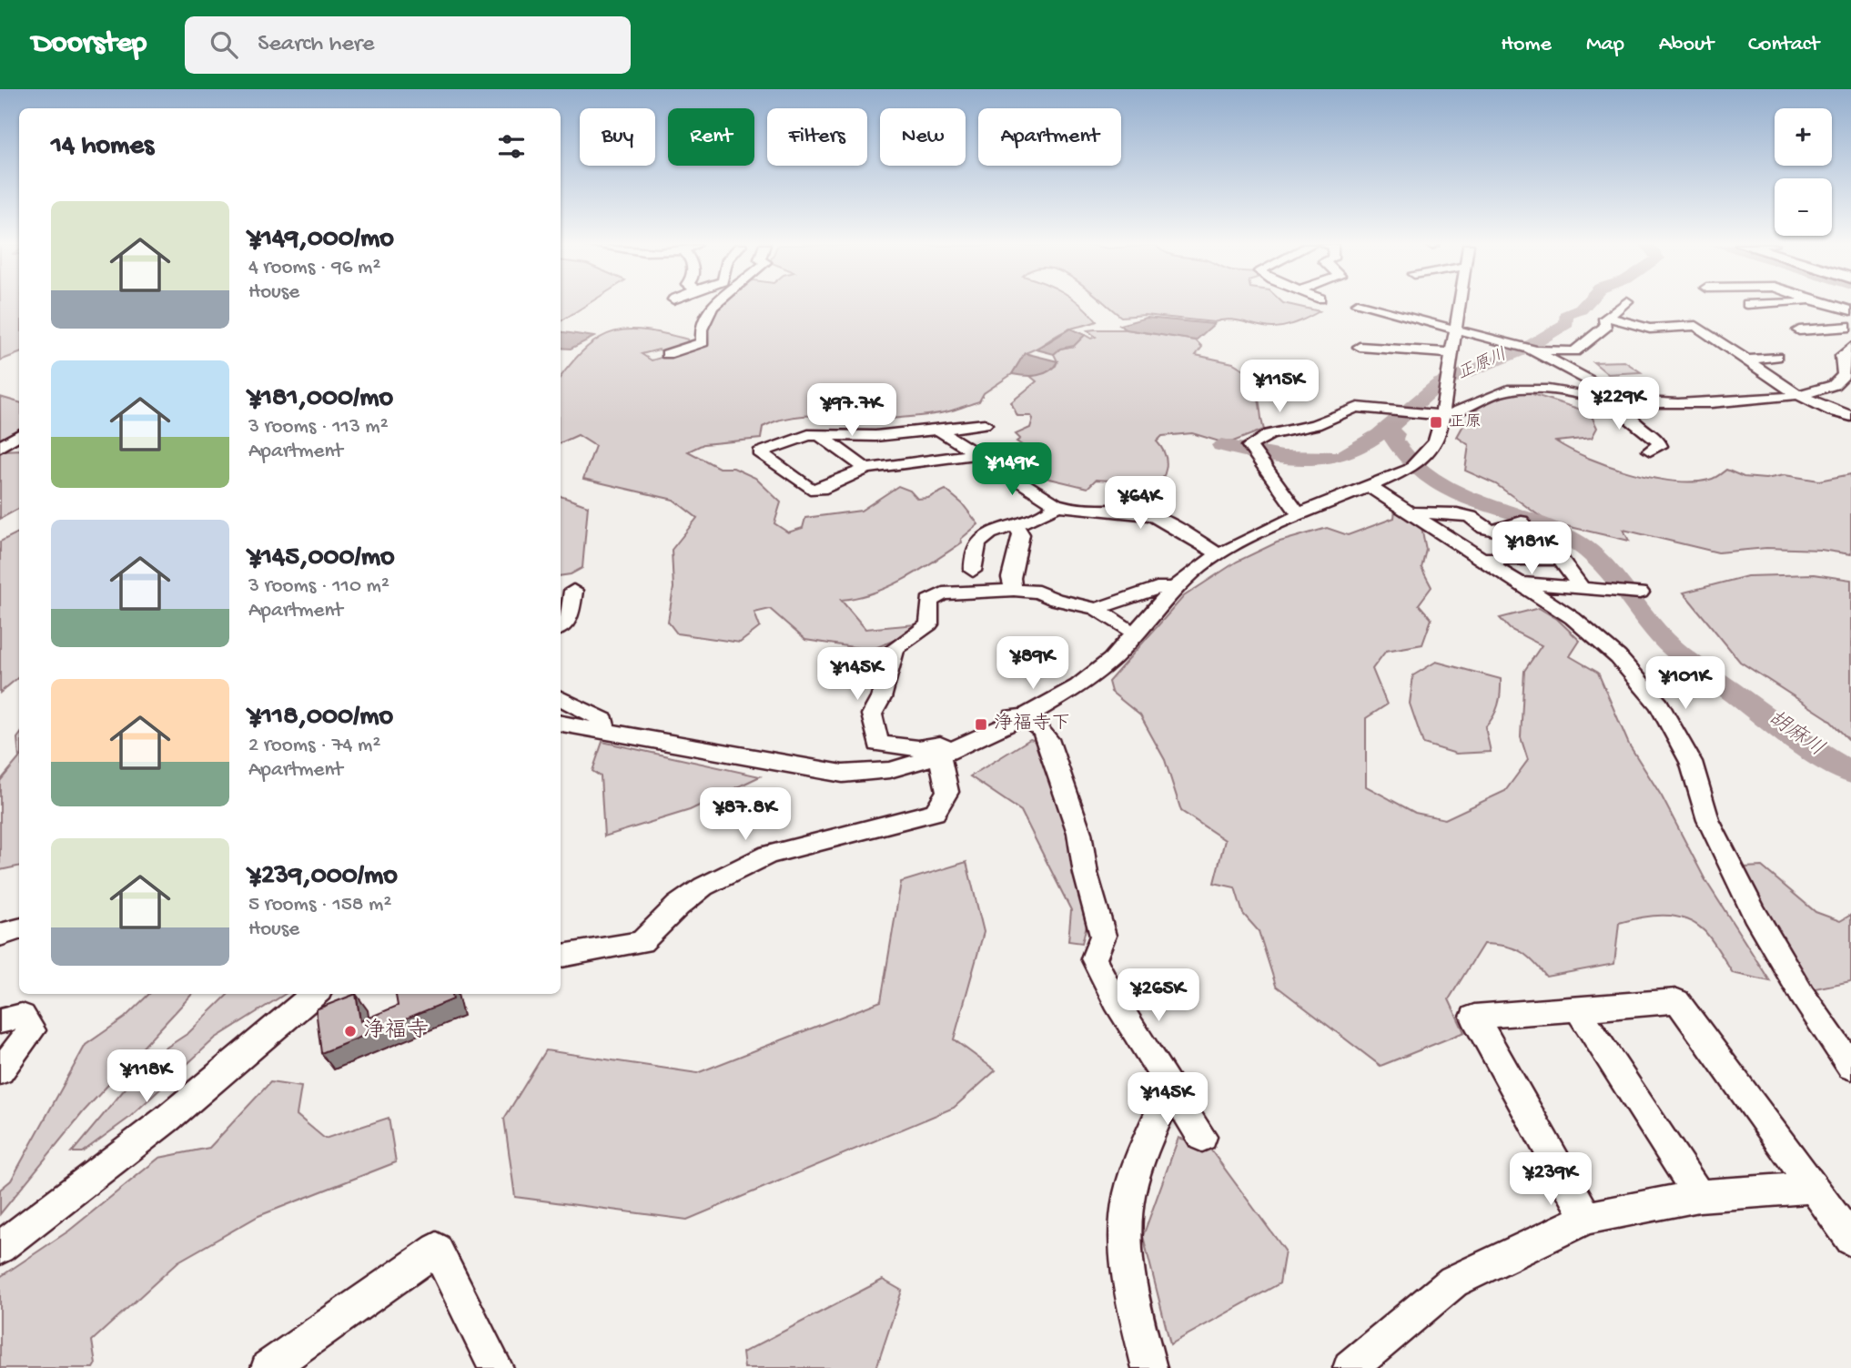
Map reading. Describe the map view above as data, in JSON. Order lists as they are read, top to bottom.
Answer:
{
  "water": ["正原川", "胡麻川"],
  "places": {
    "transit": ["正原", "浄福寺下"],
    "other": ["浄福寺"]
  },
  "page": {
    "header": "Doorstep",
    "search": "Search here",
    "nav": [
      "Home",
      "Map",
      "About",
      "Contact"
    ],
    "map_buttons": ["+", "−"],
    "chip": [
      "Buy",
      "Rent",
      "Filters",
      "New",
      "Apartment"
    ],
    "heading": "14 homes",
    "list": [
      {
        "name": "¥149,000/mo",
        "note": "4 rooms · 96 m² · House"
      },
      {
        "name": "¥181,000/mo",
        "note": "3 rooms · 113 m² · Apartment"
      },
      {
        "name": "¥145,000/mo",
        "note": "3 rooms · 110 m² · Apartment"
      },
      {
        "name": "¥118,000/mo",
        "note": "2 rooms · 74 m² · Apartment"
      },
      {
        "name": "¥239,000/mo",
        "note": "5 rooms · 158 m² · House"
      }
    ],
    "price": [
      "¥115K",
      "¥229K",
      "¥97.7K",
      "¥149K",
      "¥64K",
      "¥181K",
      "¥89K",
      "¥145K",
      "¥101K",
      "¥87.8K",
      "¥265K",
      "¥118K",
      "¥145K",
      "¥239K"
    ]
  }
}
